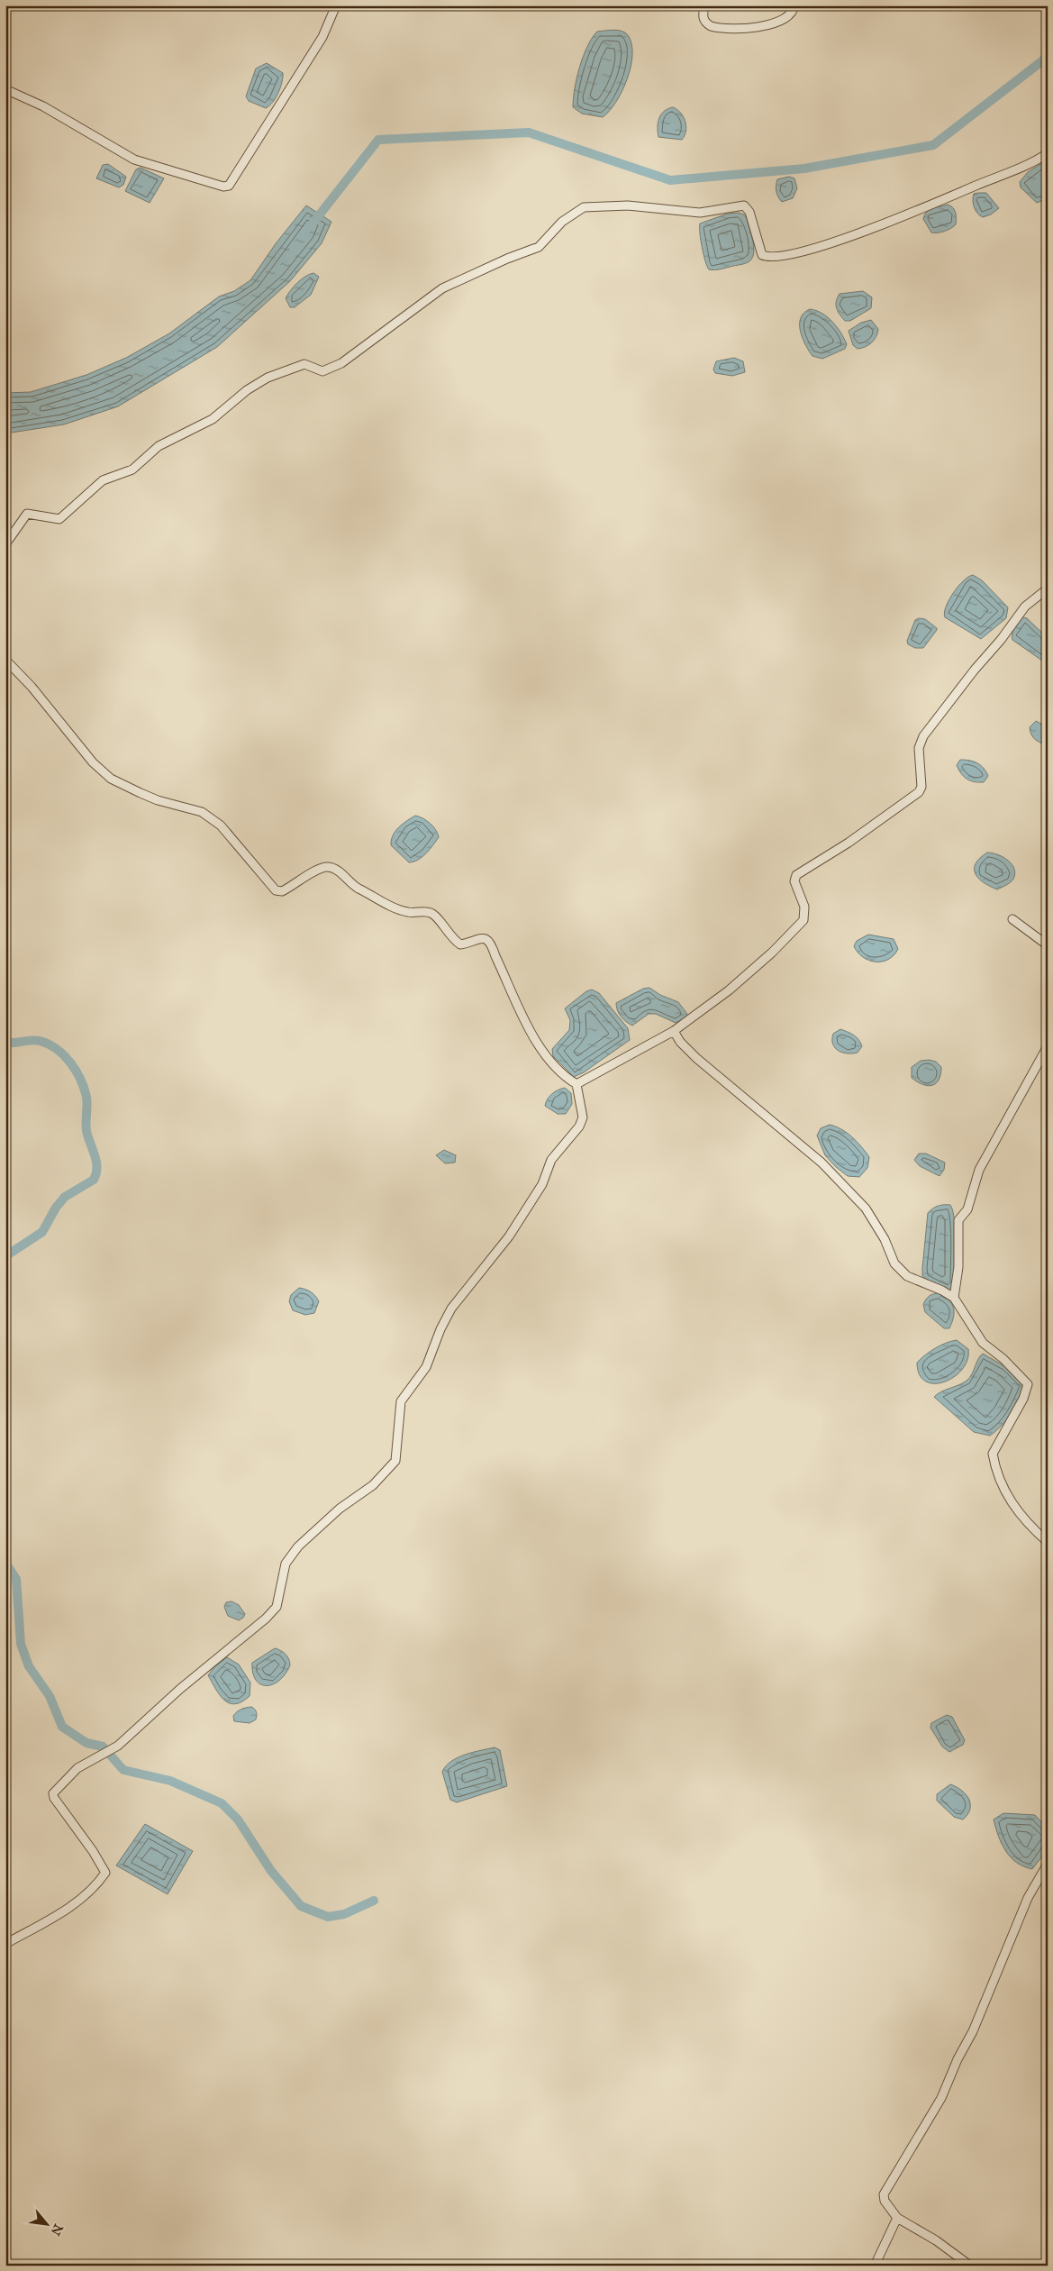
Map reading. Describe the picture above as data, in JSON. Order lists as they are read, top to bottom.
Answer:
{
  "north": "bottom right"
}
